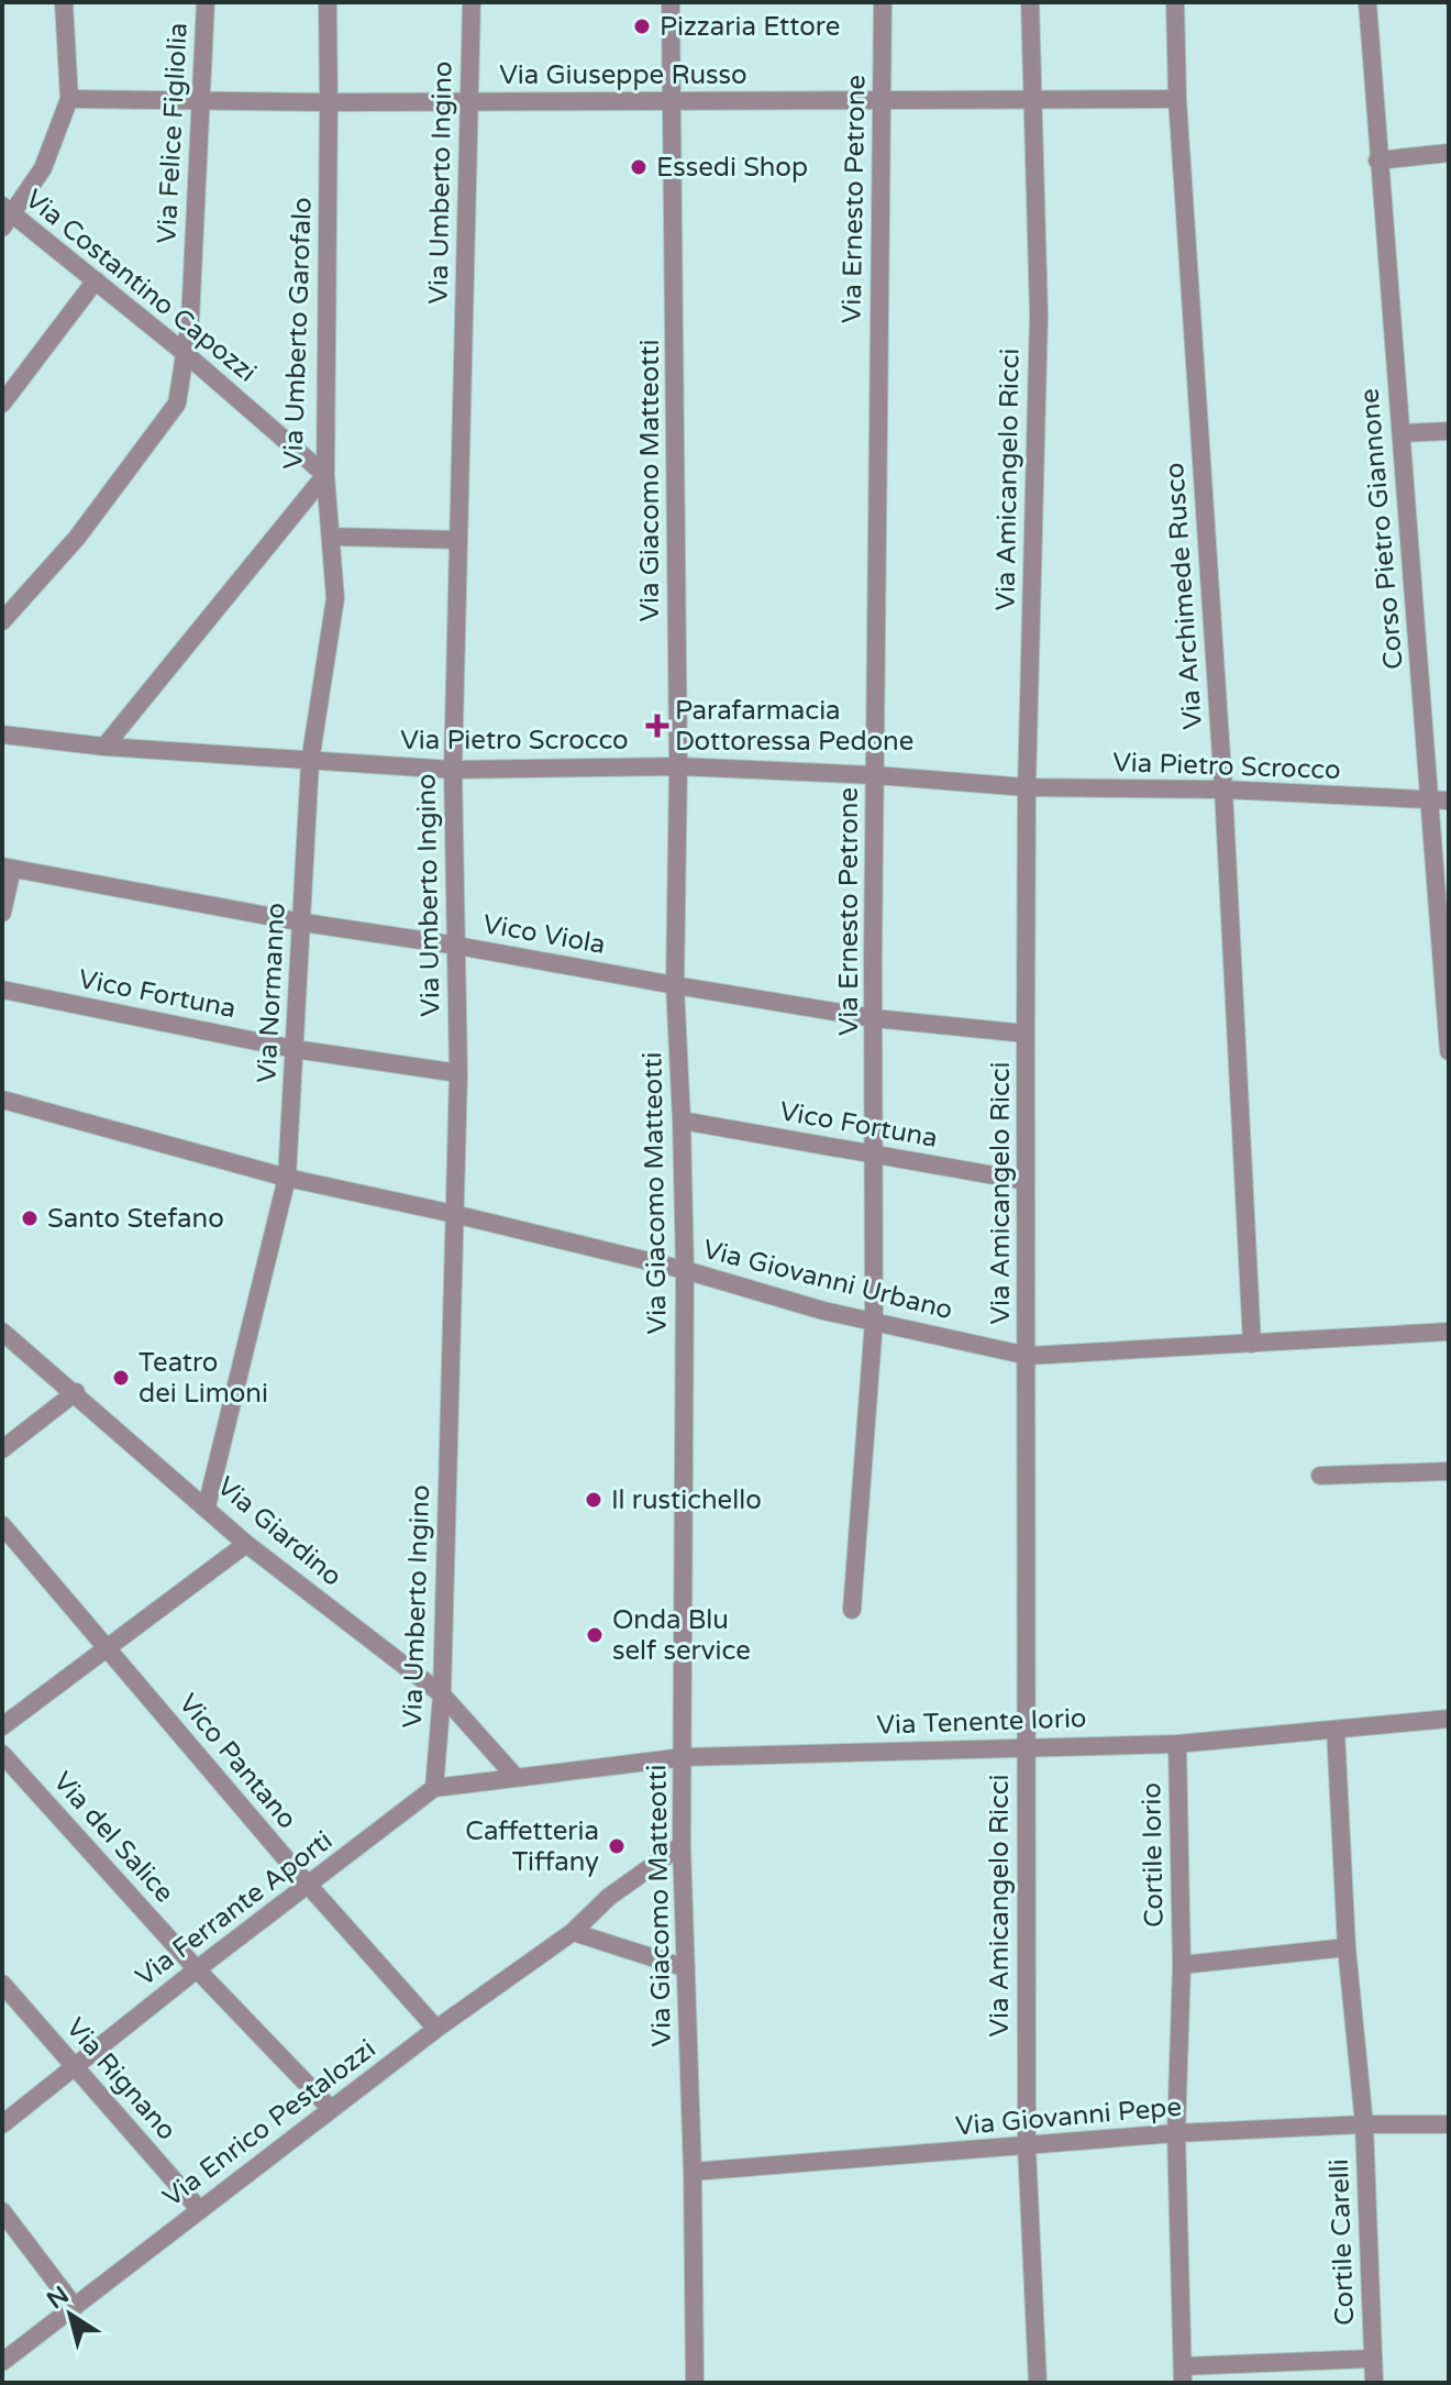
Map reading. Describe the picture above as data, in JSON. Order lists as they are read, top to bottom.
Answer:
{
  "streets": {
    "street": [
      "Via Giuseppe Russo",
      "Via Felice Figliolia",
      "Via Umberto Ingino",
      "Via Ernesto Petrone",
      "Via Costantino Capozzi",
      "Via Umberto Garofalo",
      "Via Amicangelo Ricci",
      "Via Giacomo Matteotti",
      "Corso Pietro Giannone",
      "Via Archimede Rusco",
      "Via Pietro Scrocco",
      "Vico Viola",
      "Via Normanno",
      "Vico Fortuna",
      "Via Giovanni Urbano",
      "Via Giardino",
      "Via Tenente Iorio",
      "Vico Pantano",
      "Via del Salice",
      "Cortile Iorio",
      "Via Ferrante Aporti",
      "Via Rignano",
      "Via Giovanni Pepe",
      "Via Enrico Pestalozzi",
      "Cortile Carelli"
    ]
  },
  "crossings": [
    ["Via Giuseppe Russo", "Via Felice Figliolia"],
    ["Via Giuseppe Russo", "Via Umberto Ingino"],
    ["Via Giuseppe Russo", "Via Ernesto Petrone"],
    ["Via Giuseppe Russo", "Via Umberto Garofalo"],
    ["Via Giuseppe Russo", "Via Amicangelo Ricci"],
    ["Via Giuseppe Russo", "Via Giacomo Matteotti"],
    ["Via Giuseppe Russo", "Via Archimede Rusco"],
    ["Via Felice Figliolia", "Via Costantino Capozzi"],
    ["Via Umberto Ingino", "Via Pietro Scrocco"],
    ["Via Umberto Ingino", "Vico Viola"],
    ["Via Umberto Ingino", "Vico Fortuna"],
    ["Via Umberto Ingino", "Via Giovanni Urbano"],
    ["Via Umberto Ingino", "Via Giardino"],
    ["Via Umberto Ingino", "Via Ferrante Aporti"],
    ["Via Ernesto Petrone", "Via Pietro Scrocco"],
    ["Via Ernesto Petrone", "Vico Viola"],
    ["Via Ernesto Petrone", "Vico Fortuna"],
    ["Via Ernesto Petrone", "Via Giovanni Urbano"],
    ["Via Costantino Capozzi", "Via Umberto Garofalo"],
    ["Via Costantino Capozzi", "Via Normanno"],
    ["Via Umberto Garofalo", "Via Pietro Scrocco"],
    ["Via Umberto Garofalo", "Via Normanno"],
    ["Via Amicangelo Ricci", "Via Pietro Scrocco"],
    ["Via Amicangelo Ricci", "Vico Viola"],
    ["Via Amicangelo Ricci", "Vico Fortuna"],
    ["Via Amicangelo Ricci", "Via Giovanni Urbano"],
    ["Via Amicangelo Ricci", "Via Tenente Iorio"],
    ["Via Amicangelo Ricci", "Via Giovanni Pepe"],
    ["Via Giacomo Matteotti", "Via Pietro Scrocco"],
    ["Via Giacomo Matteotti", "Vico Viola"],
    ["Via Giacomo Matteotti", "Vico Fortuna"],
    ["Via Giacomo Matteotti", "Via Giovanni Urbano"],
    ["Via Giacomo Matteotti", "Via Tenente Iorio"],
    ["Via Giacomo Matteotti", "Via Giovanni Pepe"],
    ["Via Giacomo Matteotti", "Via Enrico Pestalozzi"],
    ["Corso Pietro Giannone", "Via Pietro Scrocco"],
    ["Via Archimede Rusco", "Via Pietro Scrocco"],
    ["Via Archimede Rusco", "Via Giovanni Urbano"],
    ["Via Pietro Scrocco", "Via Normanno"],
    ["Vico Viola", "Via Normanno"],
    ["Via Normanno", "Vico Fortuna"],
    ["Via Normanno", "Via Giovanni Urbano"],
    ["Via Normanno", "Via Giardino"],
    ["Via Giardino", "Via Tenente Iorio"],
    ["Via Tenente Iorio", "Cortile Iorio"],
    ["Vico Pantano", "Via Ferrante Aporti"],
    ["Vico Pantano", "Via Enrico Pestalozzi"],
    ["Via del Salice", "Via Ferrante Aporti"],
    ["Via del Salice", "Via Enrico Pestalozzi"],
    ["Cortile Iorio", "Via Giovanni Pepe"],
    ["Cortile Iorio", "Cortile Carelli"],
    ["Via Ferrante Aporti", "Via Rignano"],
    ["Via Rignano", "Via Enrico Pestalozzi"],
    ["Via Giovanni Pepe", "Cortile Carelli"]
  ],
  "places": {
    "other": [
      "Pizzaria Ettore",
      "Essedi Shop",
      "Santo Stefano",
      "Teatro dei Limoni",
      "Il rustichello",
      "Onda Blu self service",
      "Caffetteria Tiffany"
    ],
    "health": ["Parafarmacia Dottoressa Pedone"]
  },
  "north": "top left"
}
